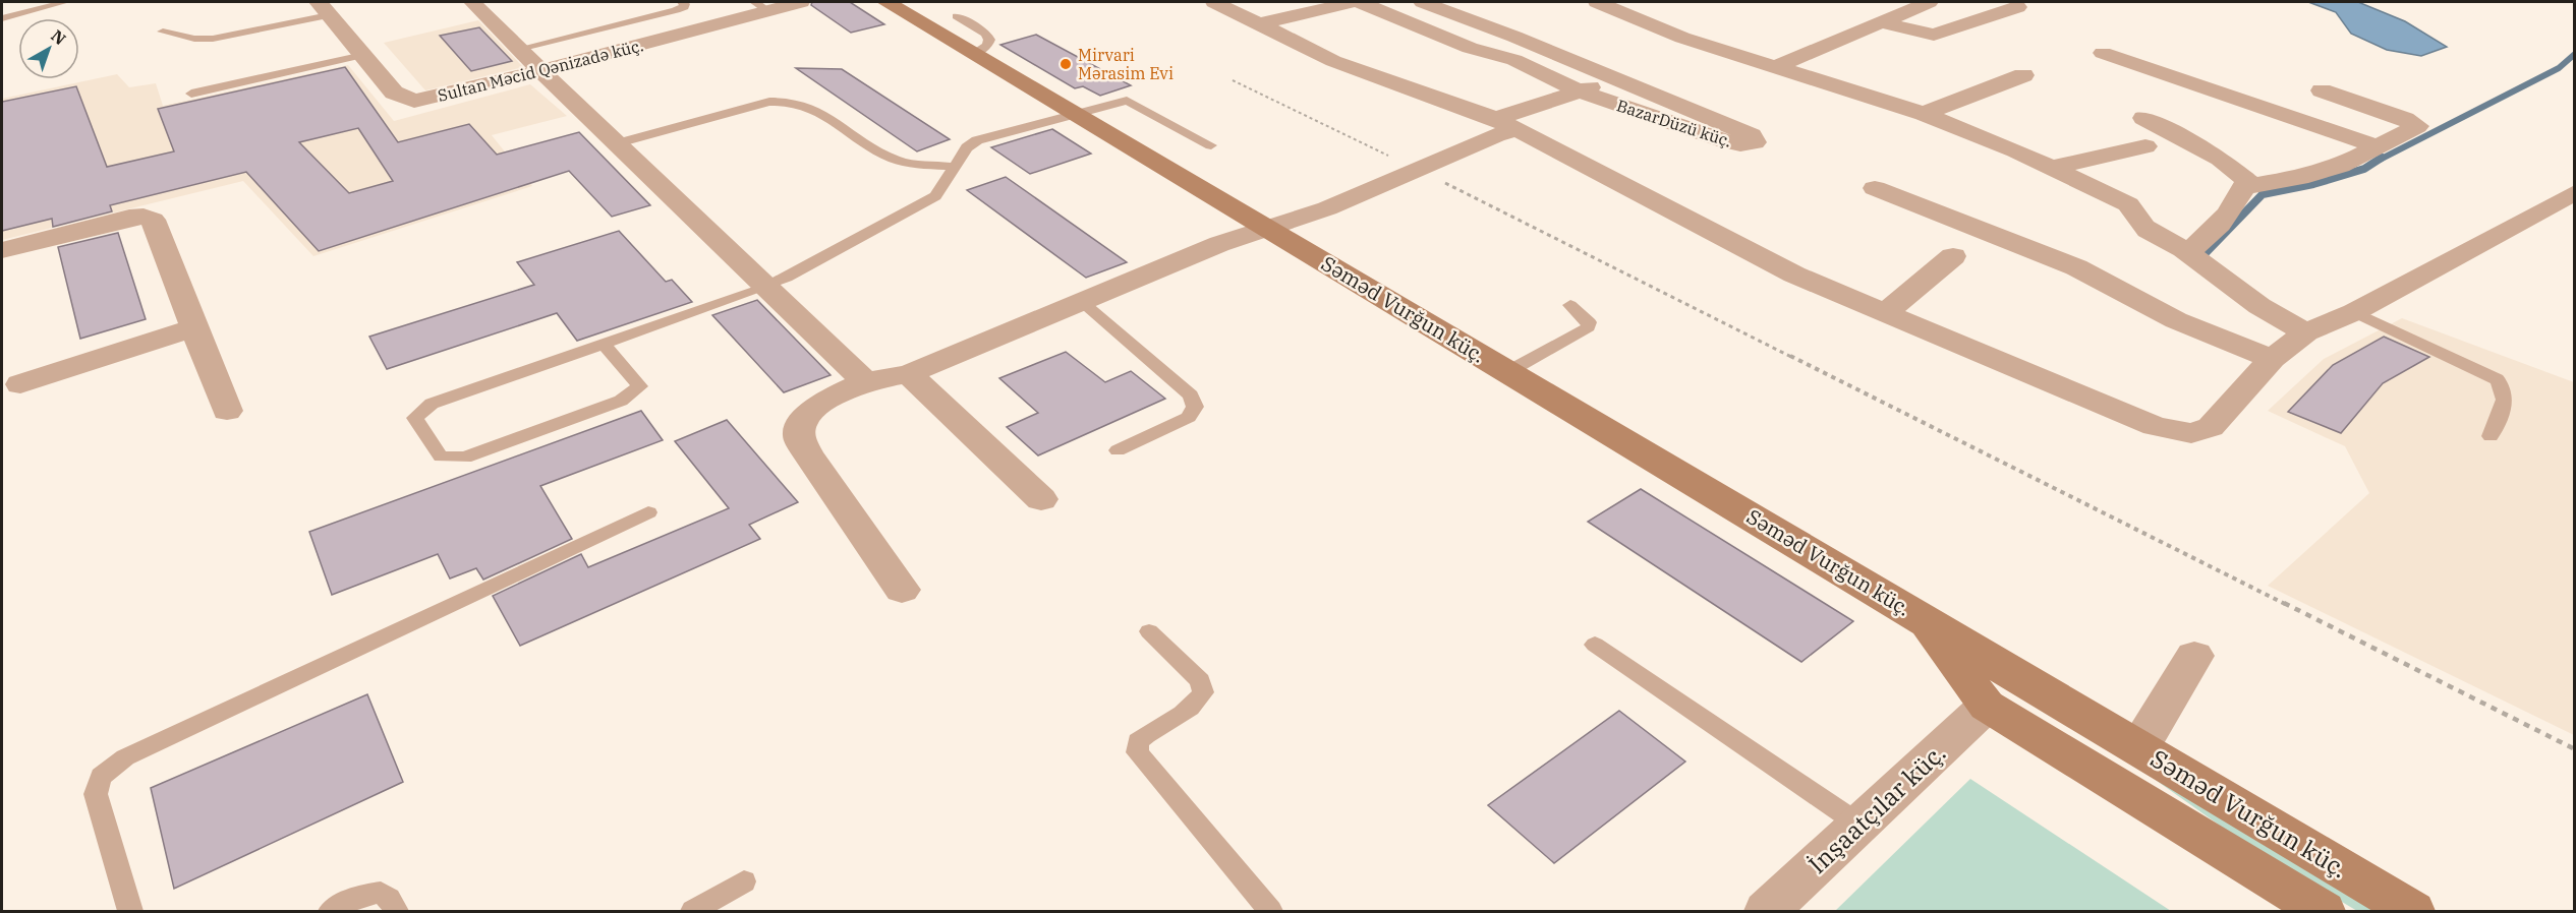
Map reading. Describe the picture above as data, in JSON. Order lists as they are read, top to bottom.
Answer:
{
  "streets": {
    "main road": ["Səməd Vurğun küç."],
    "street": ["Sultan Məcid Qənizadə küç.", "BazarDüzü küç.", "İnşaatçılar küç."]
  },
  "places": ["Mirvari Mərasim Evi"],
  "north": "top right"
}
